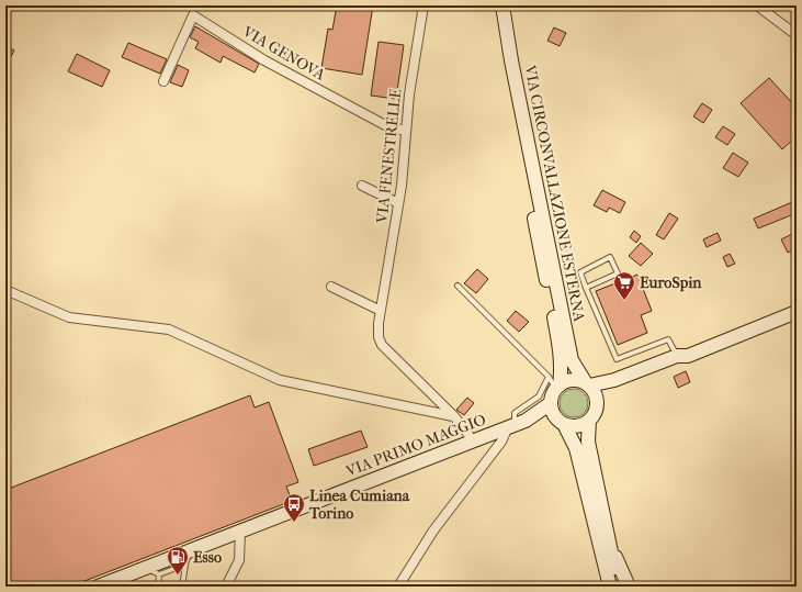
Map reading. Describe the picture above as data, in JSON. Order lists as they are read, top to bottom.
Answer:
{
  "streets": {
    "main road": ["VIA CIRCONVALLAZIONE ESTERNA", "VIA PRIMO MAGGIO"],
    "street": ["VIA GENOVA", "VIA FENESTRELLE"]
  },
  "crossings": [
    ["VIA GENOVA", "VIA FENESTRELLE"],
    ["VIA FENESTRELLE", "VIA PRIMO MAGGIO"],
    ["VIA CIRCONVALLAZIONE ESTERNA", "VIA PRIMO MAGGIO"]
  ],
  "places": {
    "supermarket": ["EuroSpin"],
    "bus stop": ["Linea Cumiana Torino"],
    "fuel station": ["Esso"]
  }
}
